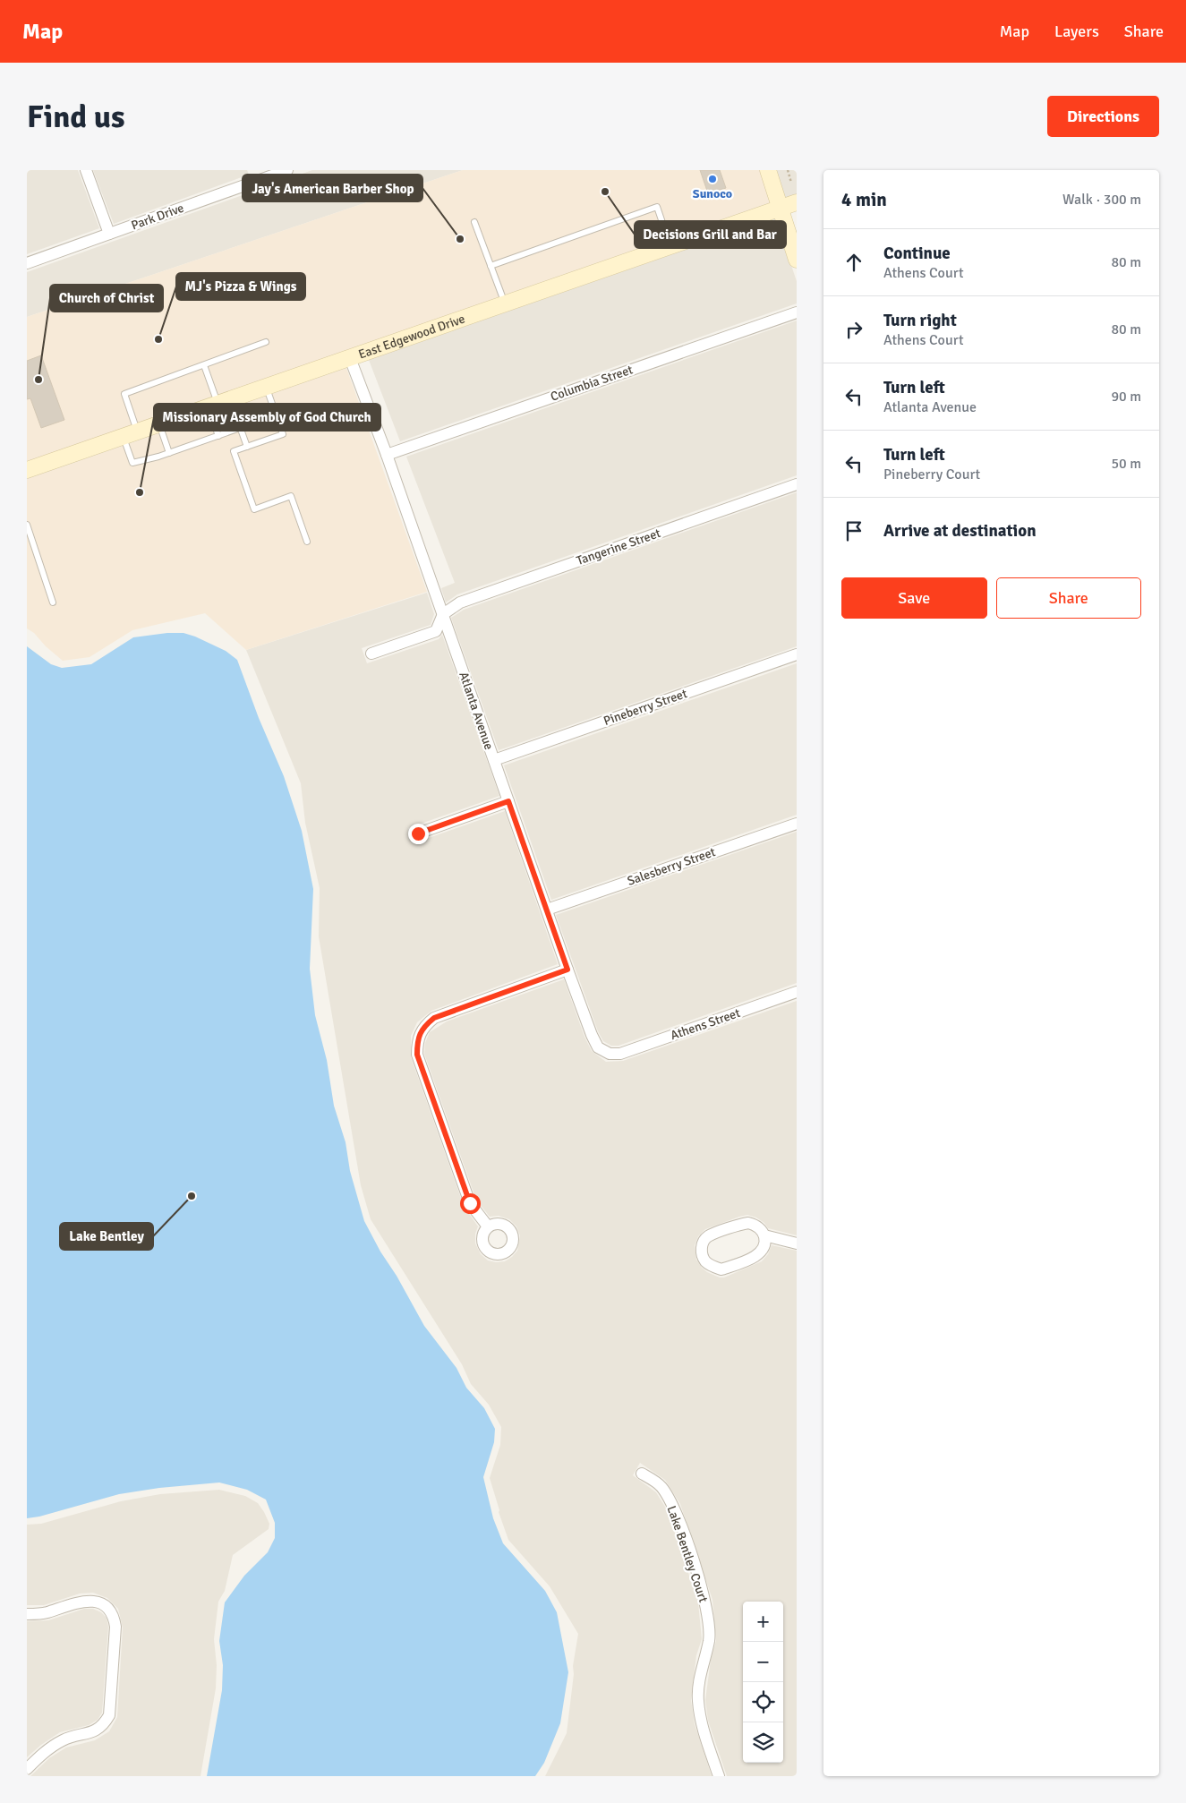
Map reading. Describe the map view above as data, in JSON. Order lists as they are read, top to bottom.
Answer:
{
  "streets": {
    "street": [
      "Park Drive",
      "East Edgewood Drive",
      "Columbia Street",
      "Tangerine Street",
      "Pineberry Street",
      "Atlanta Avenue",
      "Salesberry Street",
      "Athens Street",
      "Lake Bentley Court"
    ]
  },
  "crossings": [
    ["East Edgewood Drive", "Atlanta Avenue"],
    ["Columbia Street", "Atlanta Avenue"],
    ["Tangerine Street", "Atlanta Avenue"],
    ["Pineberry Street", "Atlanta Avenue"],
    ["Atlanta Avenue", "Salesberry Street"],
    ["Atlanta Avenue", "Athens Street"]
  ],
  "places": [
    "Sunoco",
    "Decisions Grill and Bar",
    "Jay's American Barber Shop",
    "MJ's Pizza & Wings",
    "Church of Christ",
    "Missionary Assembly of God Church",
    "Lake Bentley"
  ],
  "page": {
    "header": "Map",
    "nav": ["Map", "Layers", "Share"],
    "buttons": [
      "Directions",
      ["Save", "Share"]
    ],
    "title": "Find us",
    "heading": ["4 min", "Walk · 300 m"],
    "list": [
      ["Continue", "Athens Court", "80 m"],
      ["Turn right", "Athens Court", "80 m"],
      ["Turn left", "Atlanta Avenue", "90 m"],
      ["Turn left", "Pineberry Court", "50 m"],
      "Arrive at destination"
    ],
    "map_buttons": ["+", "−"]
  }
}
